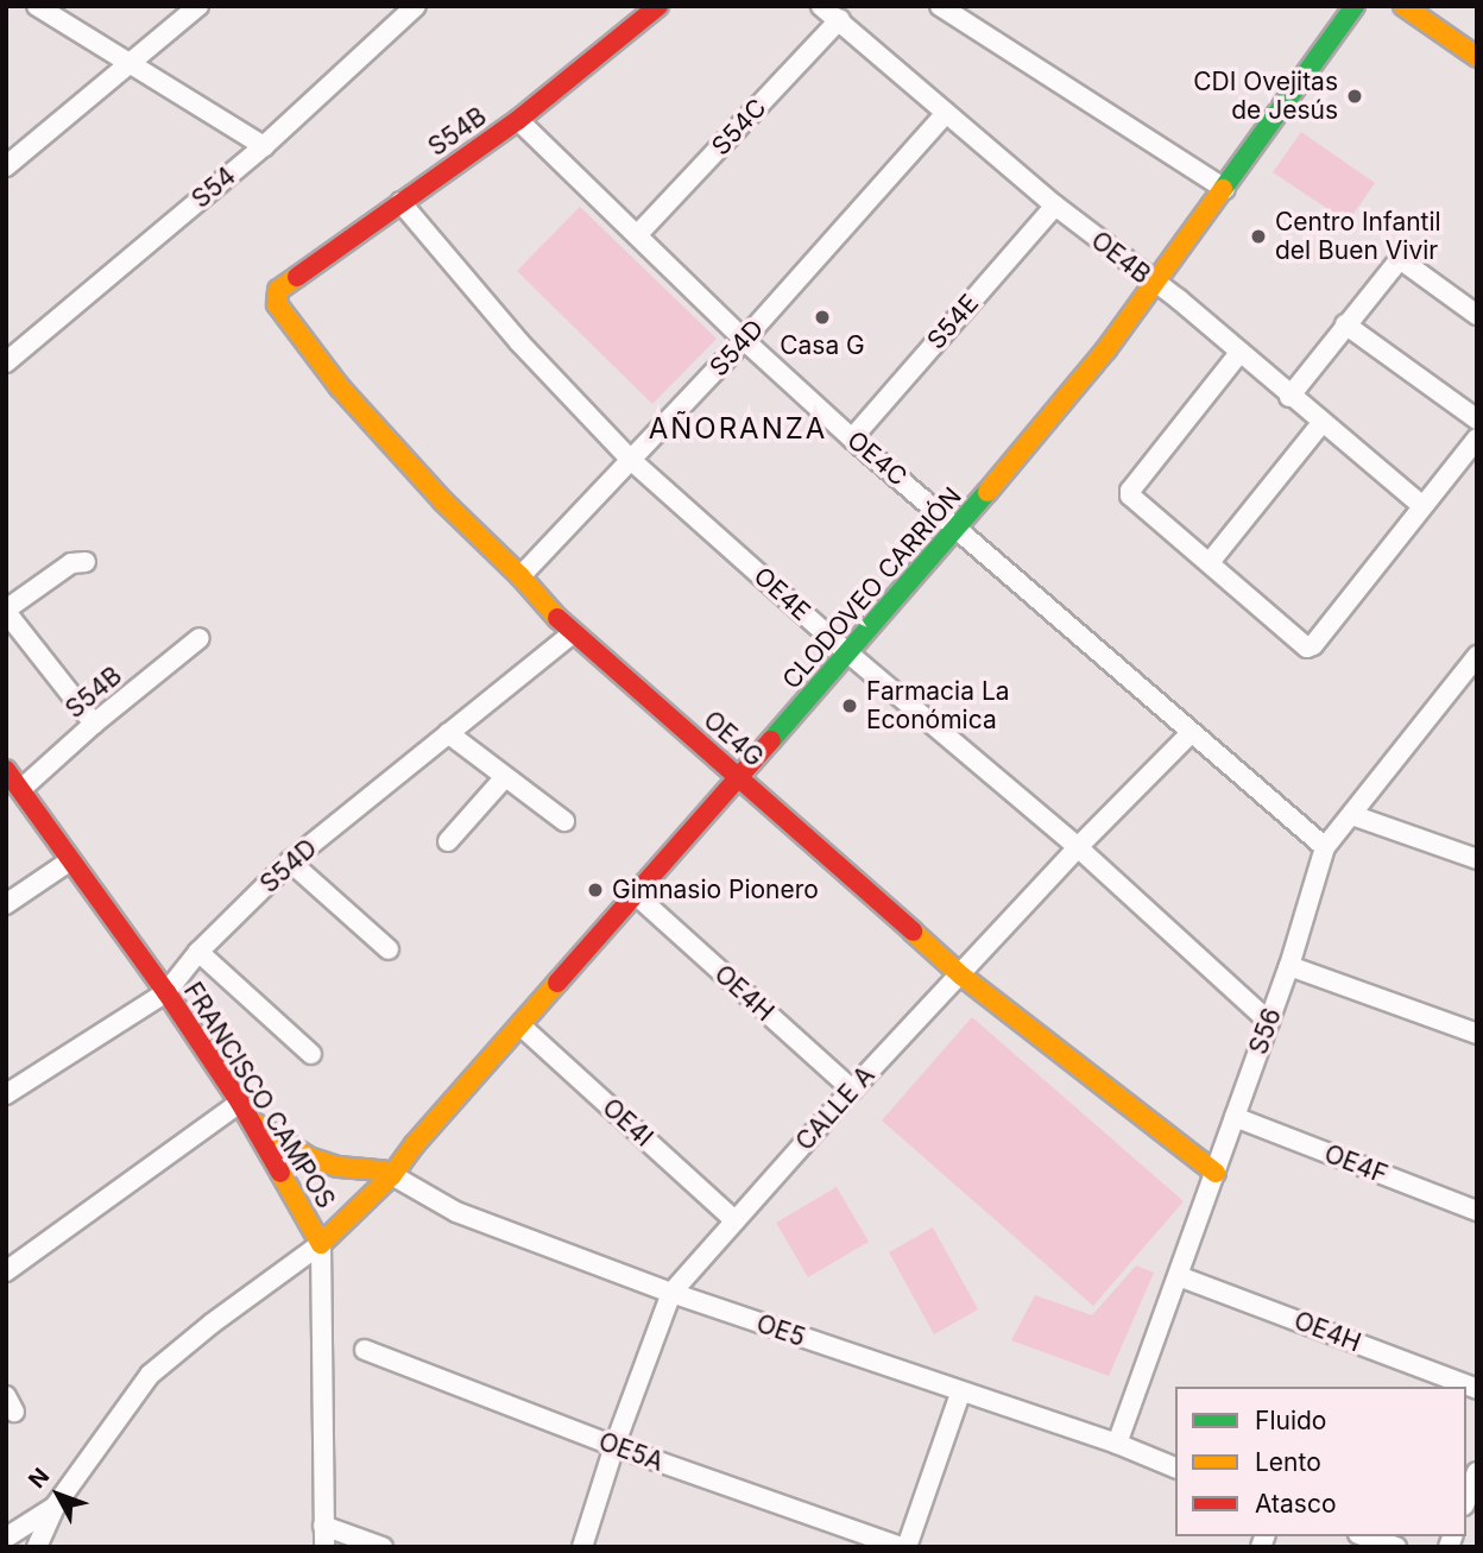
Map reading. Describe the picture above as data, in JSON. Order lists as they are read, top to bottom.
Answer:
{
  "streets": {
    "street": [
      "S54C",
      "S54B",
      "S54",
      "OE4B",
      "S54E",
      "S54D",
      "OE4C",
      "CLODOVEO CARRIÓN",
      "OE4E",
      "OE4G",
      "OE4H",
      "S56",
      "FRANCISCO CAMPOS",
      "CALLE A",
      "OE4I",
      "OE4F",
      "OE5",
      "OE5A"
    ]
  },
  "crossings": [
    ["S54C", "OE4B"],
    ["S54C", "OE4C"],
    ["S54B", "OE4C"],
    ["S54B", "OE4E"],
    ["S54B", "OE4G"],
    ["S54B", "FRANCISCO CAMPOS"],
    ["OE4B", "S54E"],
    ["OE4B", "S54D"],
    ["OE4B", "CLODOVEO CARRIÓN"],
    ["S54E", "OE4C"],
    ["S54D", "OE4C"],
    ["S54D", "OE4E"],
    ["S54D", "OE4G"],
    ["S54D", "FRANCISCO CAMPOS"],
    ["OE4C", "CLODOVEO CARRIÓN"],
    ["OE4C", "S56"],
    ["OE4C", "CALLE A"],
    ["CLODOVEO CARRIÓN", "OE4E"],
    ["CLODOVEO CARRIÓN", "OE4G"],
    ["CLODOVEO CARRIÓN", "OE4H"],
    ["CLODOVEO CARRIÓN", "FRANCISCO CAMPOS"],
    ["CLODOVEO CARRIÓN", "OE4I"],
    ["CLODOVEO CARRIÓN", "OE5"],
    ["OE4E", "S56"],
    ["OE4E", "CALLE A"],
    ["OE4G", "S56"],
    ["OE4G", "CALLE A"],
    ["OE4H", "S56"],
    ["OE4H", "CALLE A"],
    ["S56", "OE4F"],
    ["S56", "OE5"],
    ["CALLE A", "OE4I"],
    ["CALLE A", "OE5"],
    ["CALLE A", "OE5A"]
  ],
  "districts": ["AÑORANZA"],
  "places": [
    "CDI Ovejitas de Jesús",
    "Centro Infantil del Buen Vivir",
    "Casa G",
    "Farmacia La Económica",
    "Gimnasio Pionero"
  ],
  "legend": ["Fluido", "Lento", "Atasco"],
  "north": "top left"
}
